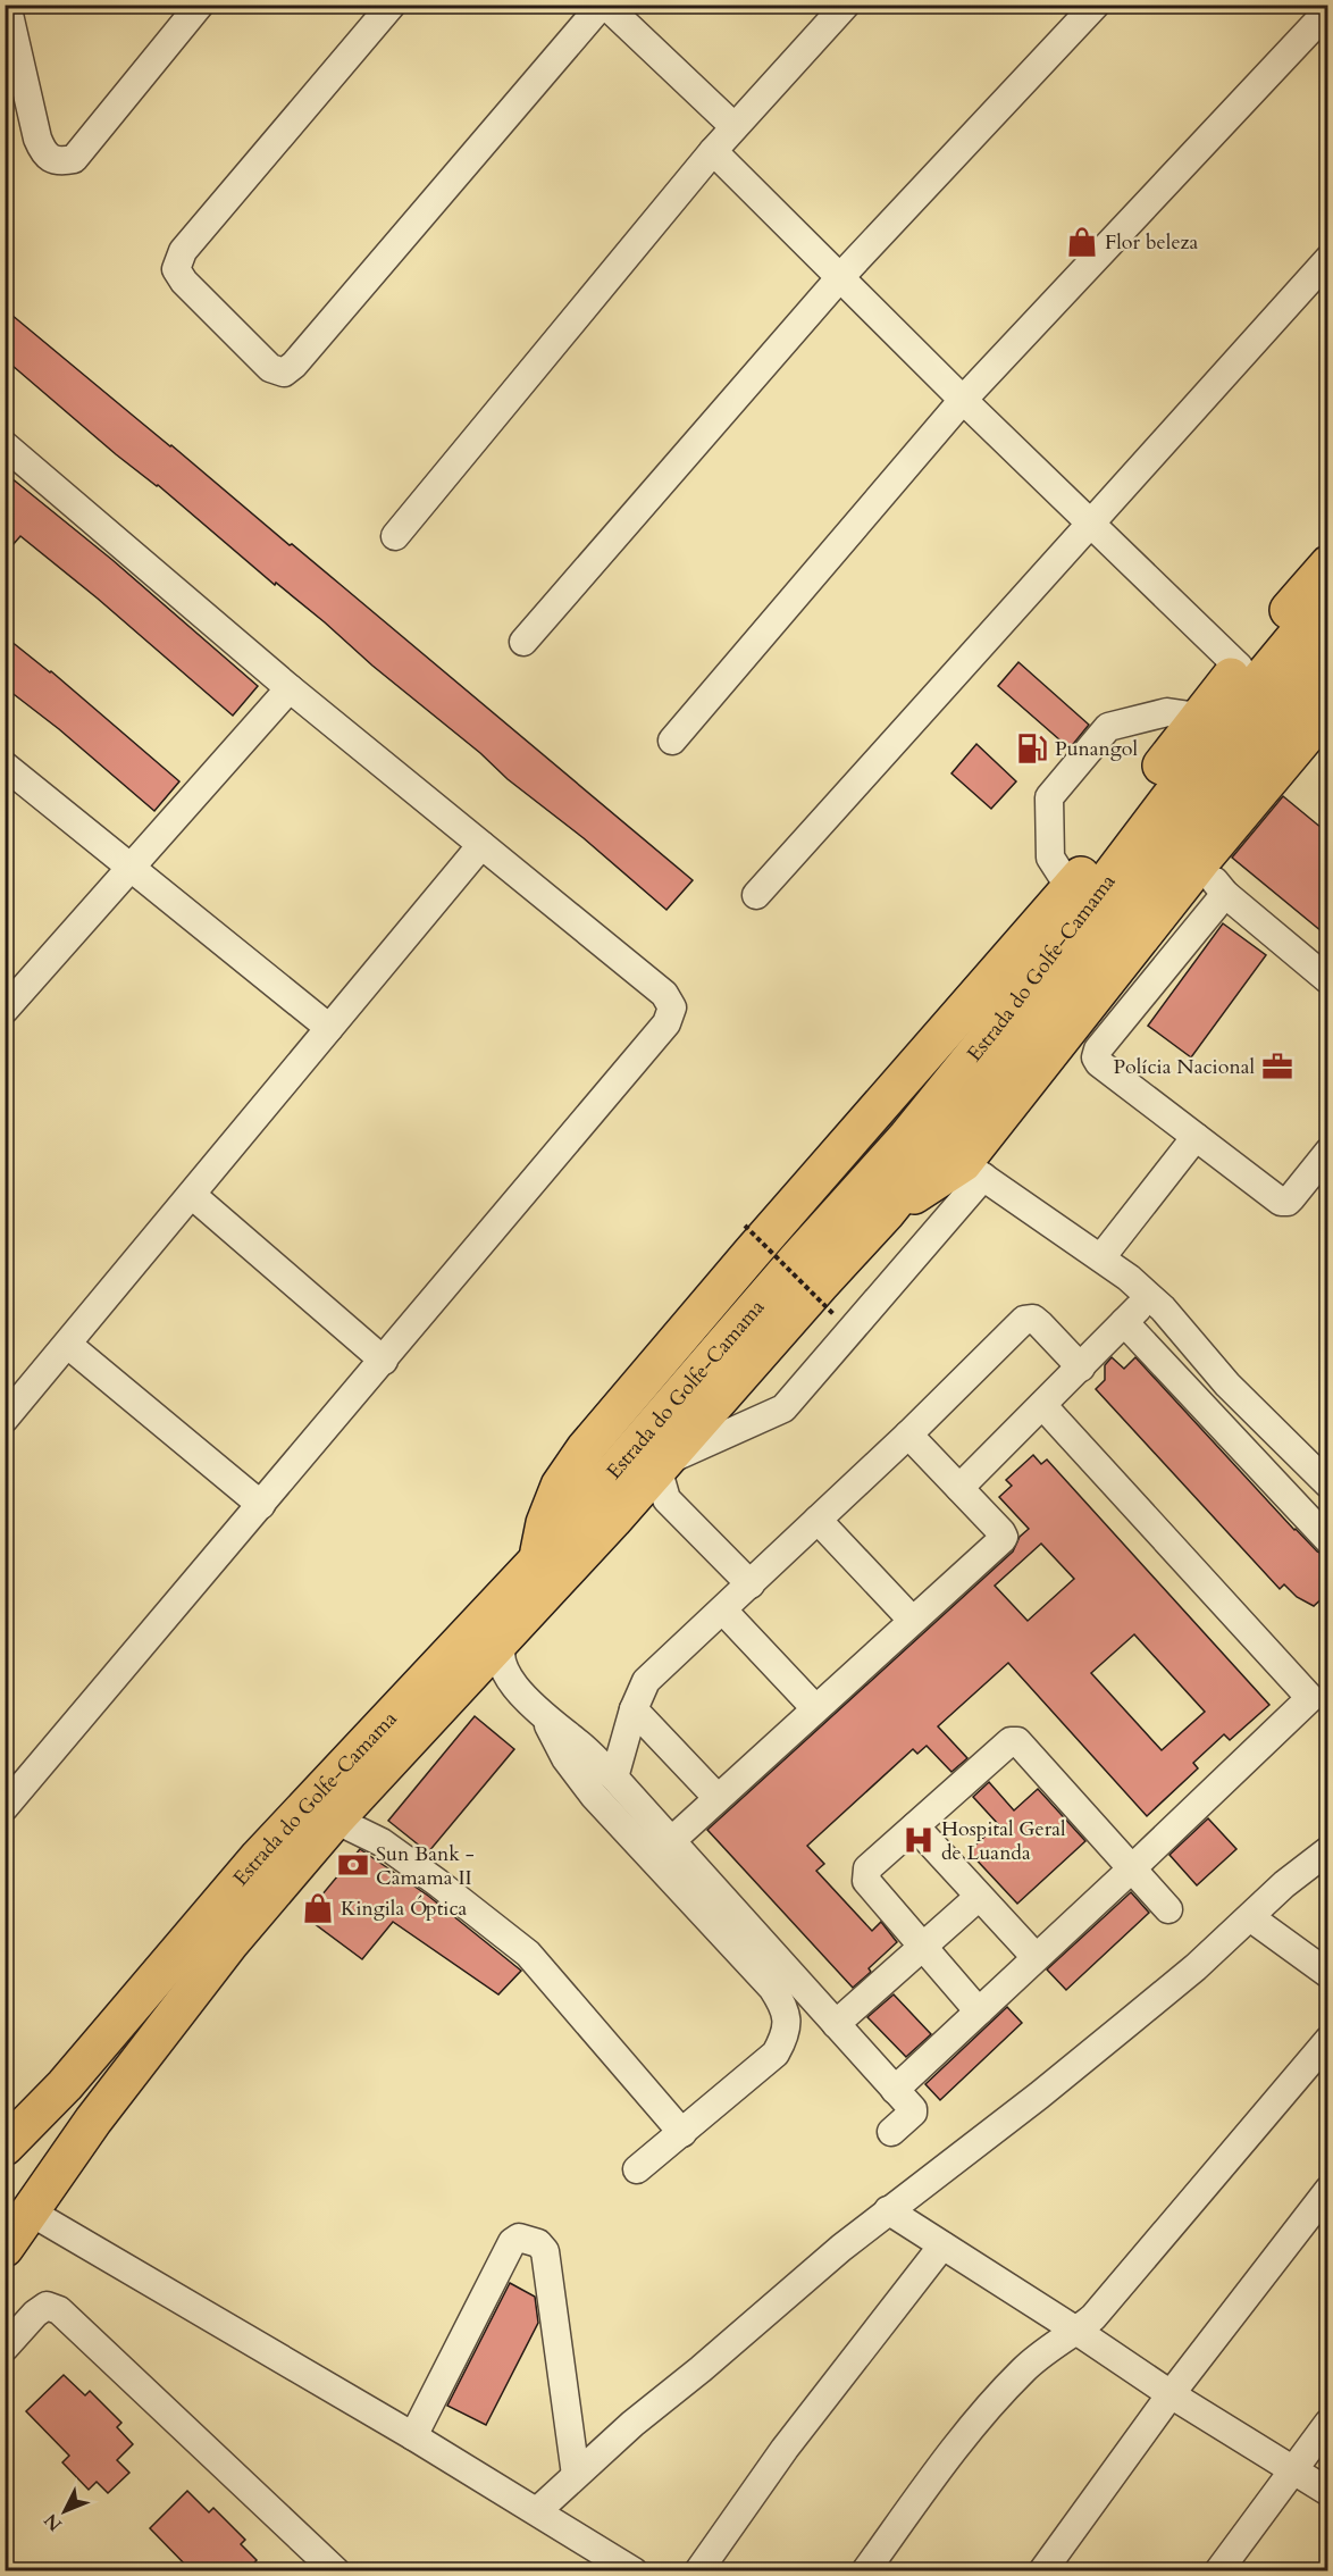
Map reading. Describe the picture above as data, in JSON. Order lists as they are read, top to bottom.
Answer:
{
  "streets": {
    "highway": ["Estrada do Golfe-Camama"]
  },
  "places": {
    "shop": ["Flor beleza", "Kingila Óptica"],
    "fuel station": ["Punangol"],
    "office": ["Polícia Nacional"],
    "hospital": ["Hospital Geral de Luanda"],
    "bank": ["Sun Bank - Camama II"]
  },
  "north": "bottom left"
}
